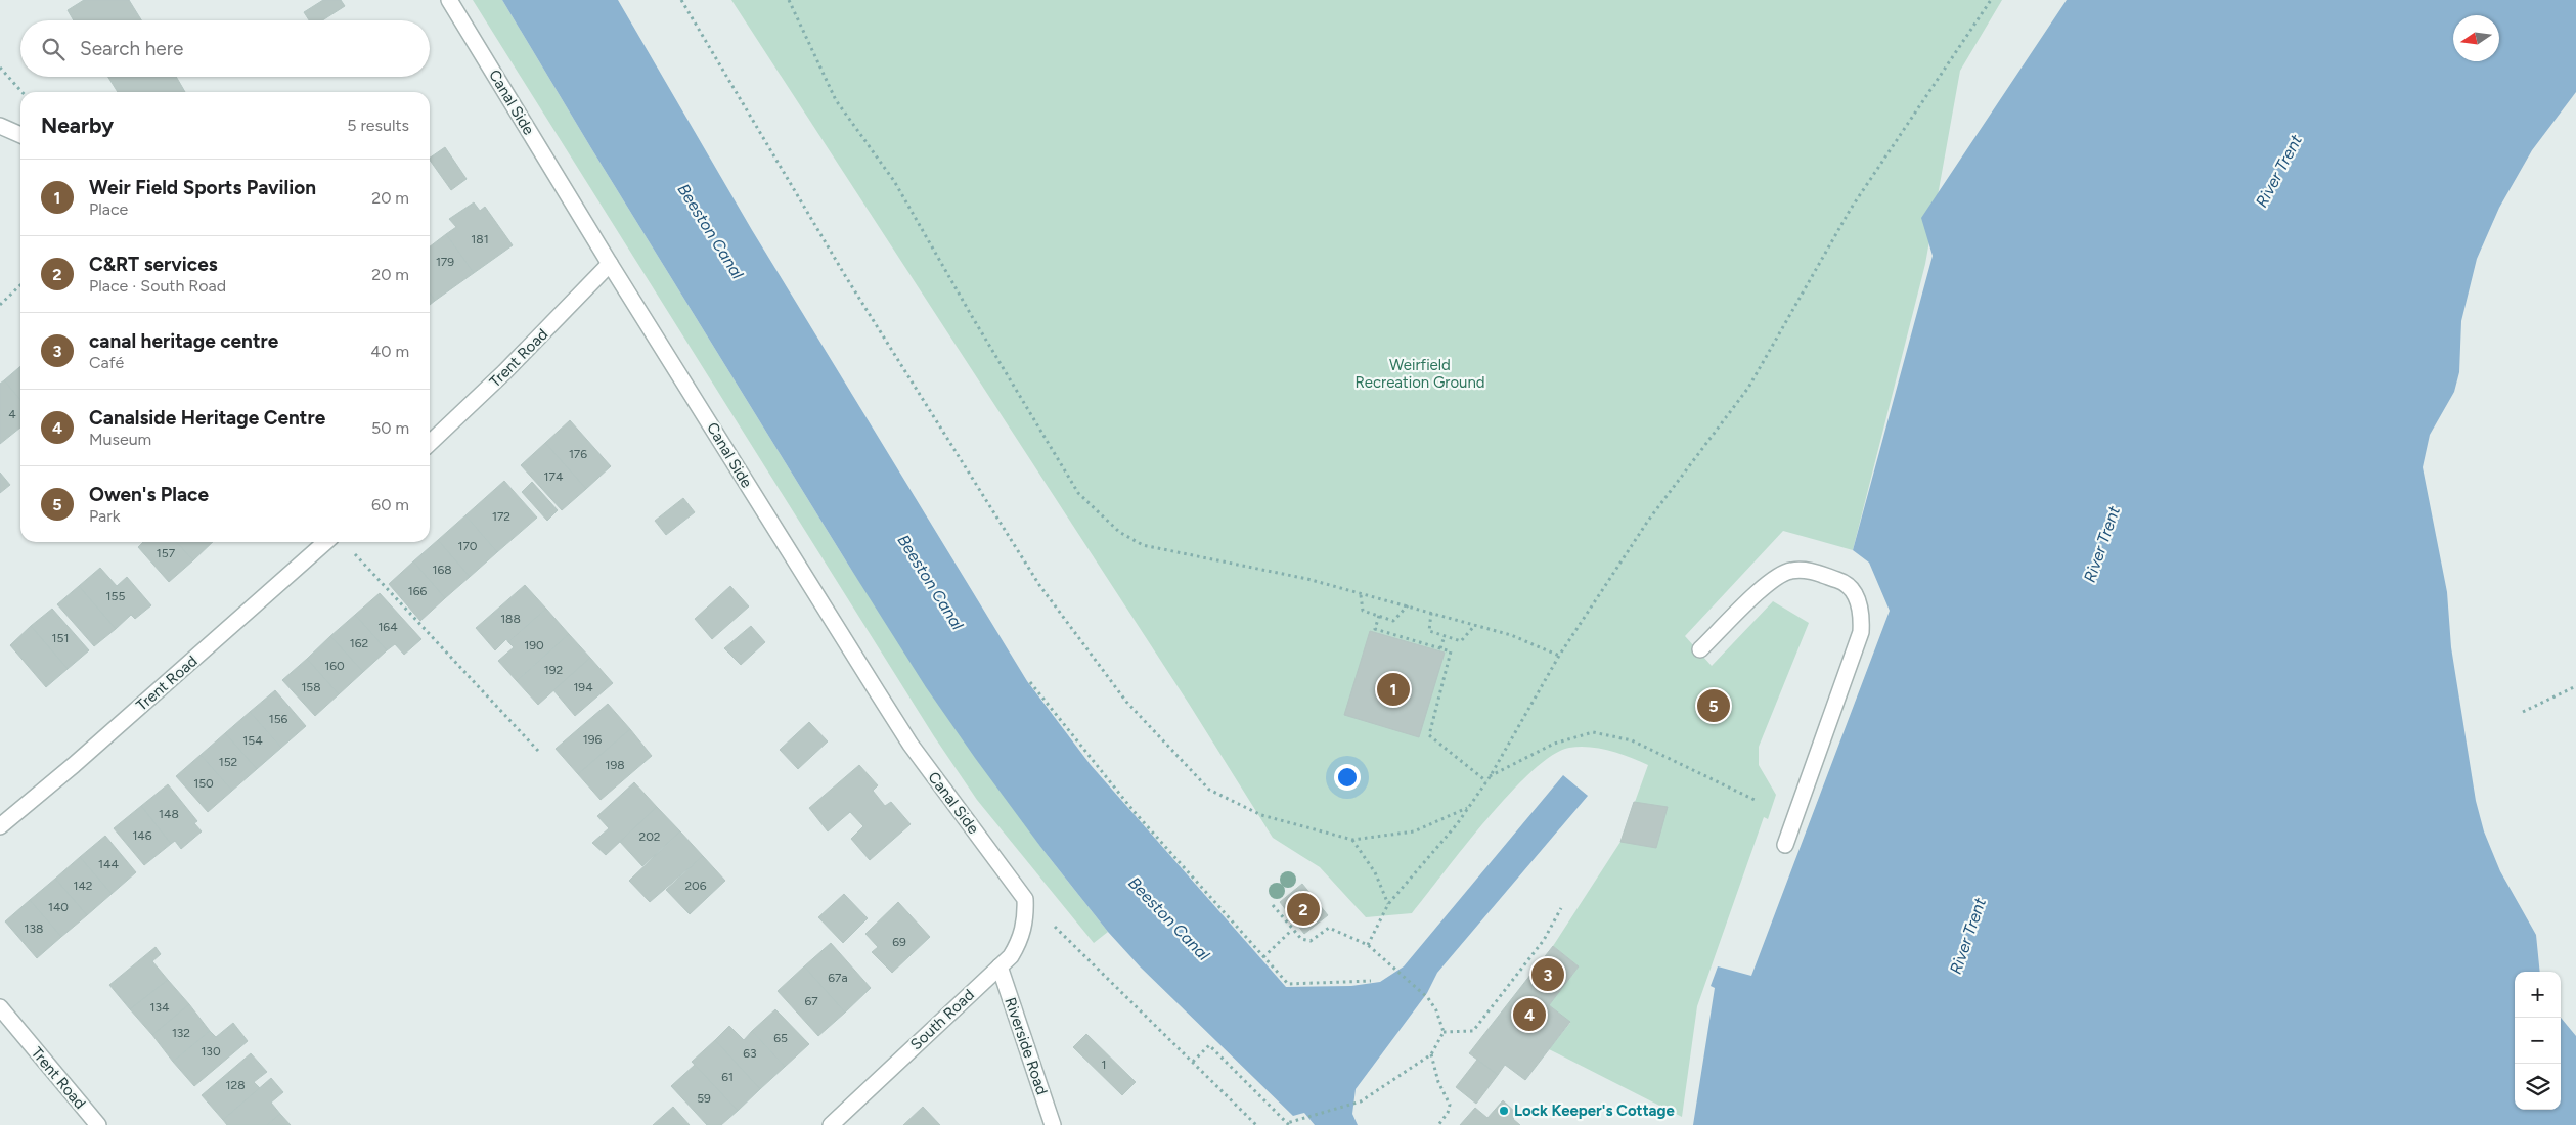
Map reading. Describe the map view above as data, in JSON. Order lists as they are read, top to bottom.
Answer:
{
  "streets": {
    "street": [
      "Canal Side",
      "Trent Road",
      "South Road",
      "Riverside Road"
    ]
  },
  "crossings": [
    ["Canal Side", "Trent Road"],
    ["Canal Side", "South Road"],
    ["South Road", "Riverside Road"]
  ],
  "water": ["River Trent", "Beeston Canal"],
  "parks": ["Weirfield Recreation Ground"],
  "places": ["Lock Keeper's Cottage"],
  "house_numbers": [
    "181",
    "179",
    "4",
    "176",
    "174",
    "172",
    "170",
    "157",
    "168",
    "166",
    "155",
    "188",
    "164",
    "151",
    "162",
    "190",
    "160",
    "192",
    "158",
    "194",
    "156",
    "196",
    "154",
    "152",
    "198",
    "150",
    "148",
    "146",
    "202",
    "144",
    "142",
    "206",
    "140",
    "138",
    "69",
    "67a",
    "67",
    "134",
    "132",
    "65",
    "130",
    "63",
    "1",
    "61",
    "128",
    "59"
  ],
  "north": "left",
  "page": {
    "search": "Search here",
    "heading": ["Nearby", "5 results"],
    "list": [
      {
        "mark": "1",
        "name": "Weir Field Sports Pavilion",
        "note": "Place",
        "value": "20 m"
      },
      {
        "mark": "2",
        "name": "C&RT services",
        "note": "Place · South Road",
        "value": "20 m"
      },
      {
        "mark": "3",
        "name": "canal heritage centre",
        "note": "Café",
        "value": "40 m"
      },
      {
        "mark": "4",
        "name": "Canalside Heritage Centre",
        "note": "Museum",
        "value": "50 m"
      },
      {
        "mark": "5",
        "name": "Owen's Place",
        "note": "Park",
        "value": "60 m"
      }
    ],
    "pins": [
      "1",
      "5",
      "2",
      "3",
      "4"
    ],
    "map_buttons": ["+", "−"]
  }
}
